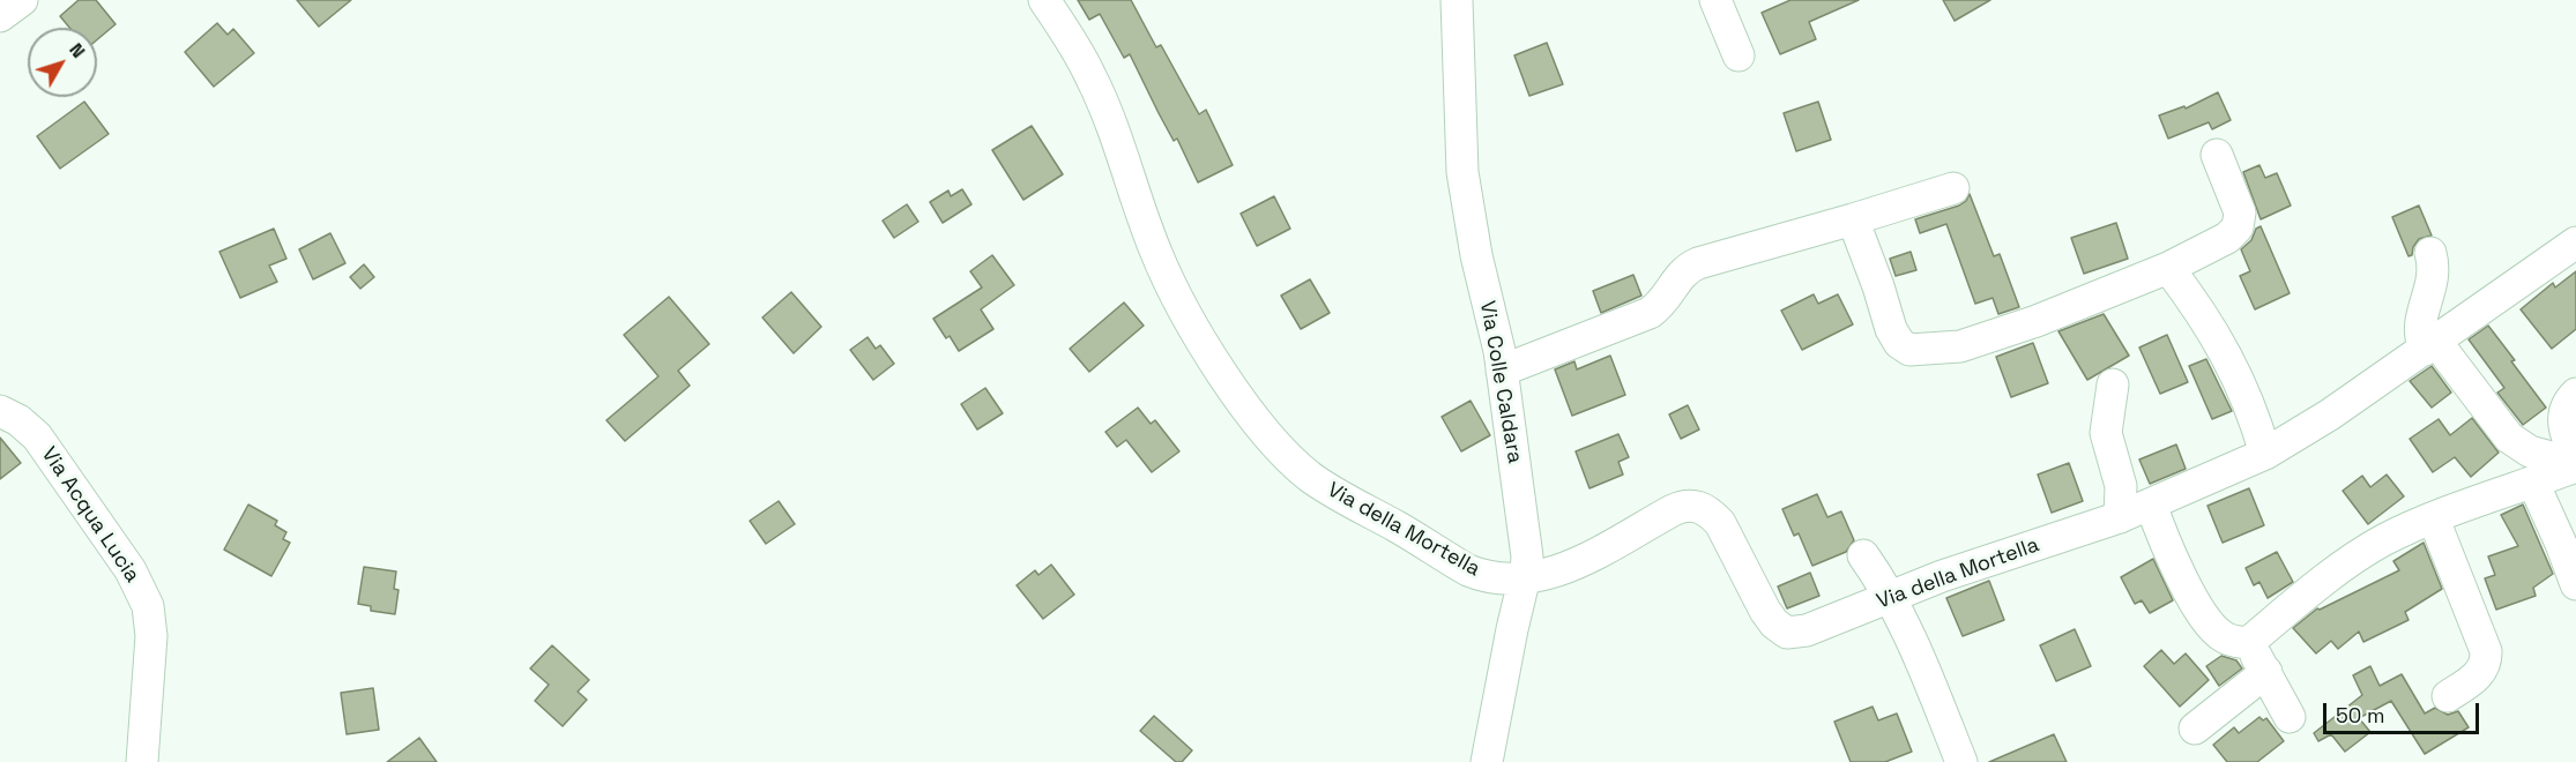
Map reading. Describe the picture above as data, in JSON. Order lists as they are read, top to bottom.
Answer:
{
  "streets": {
    "street": ["Via Colle Caldara", "Via Acqua Lucia", "Via della Mortella"]
  },
  "crossings": [
    ["Via Colle Caldara", "Via della Mortella"]
  ],
  "scale_bar": "50 m",
  "north": "top right"
}
